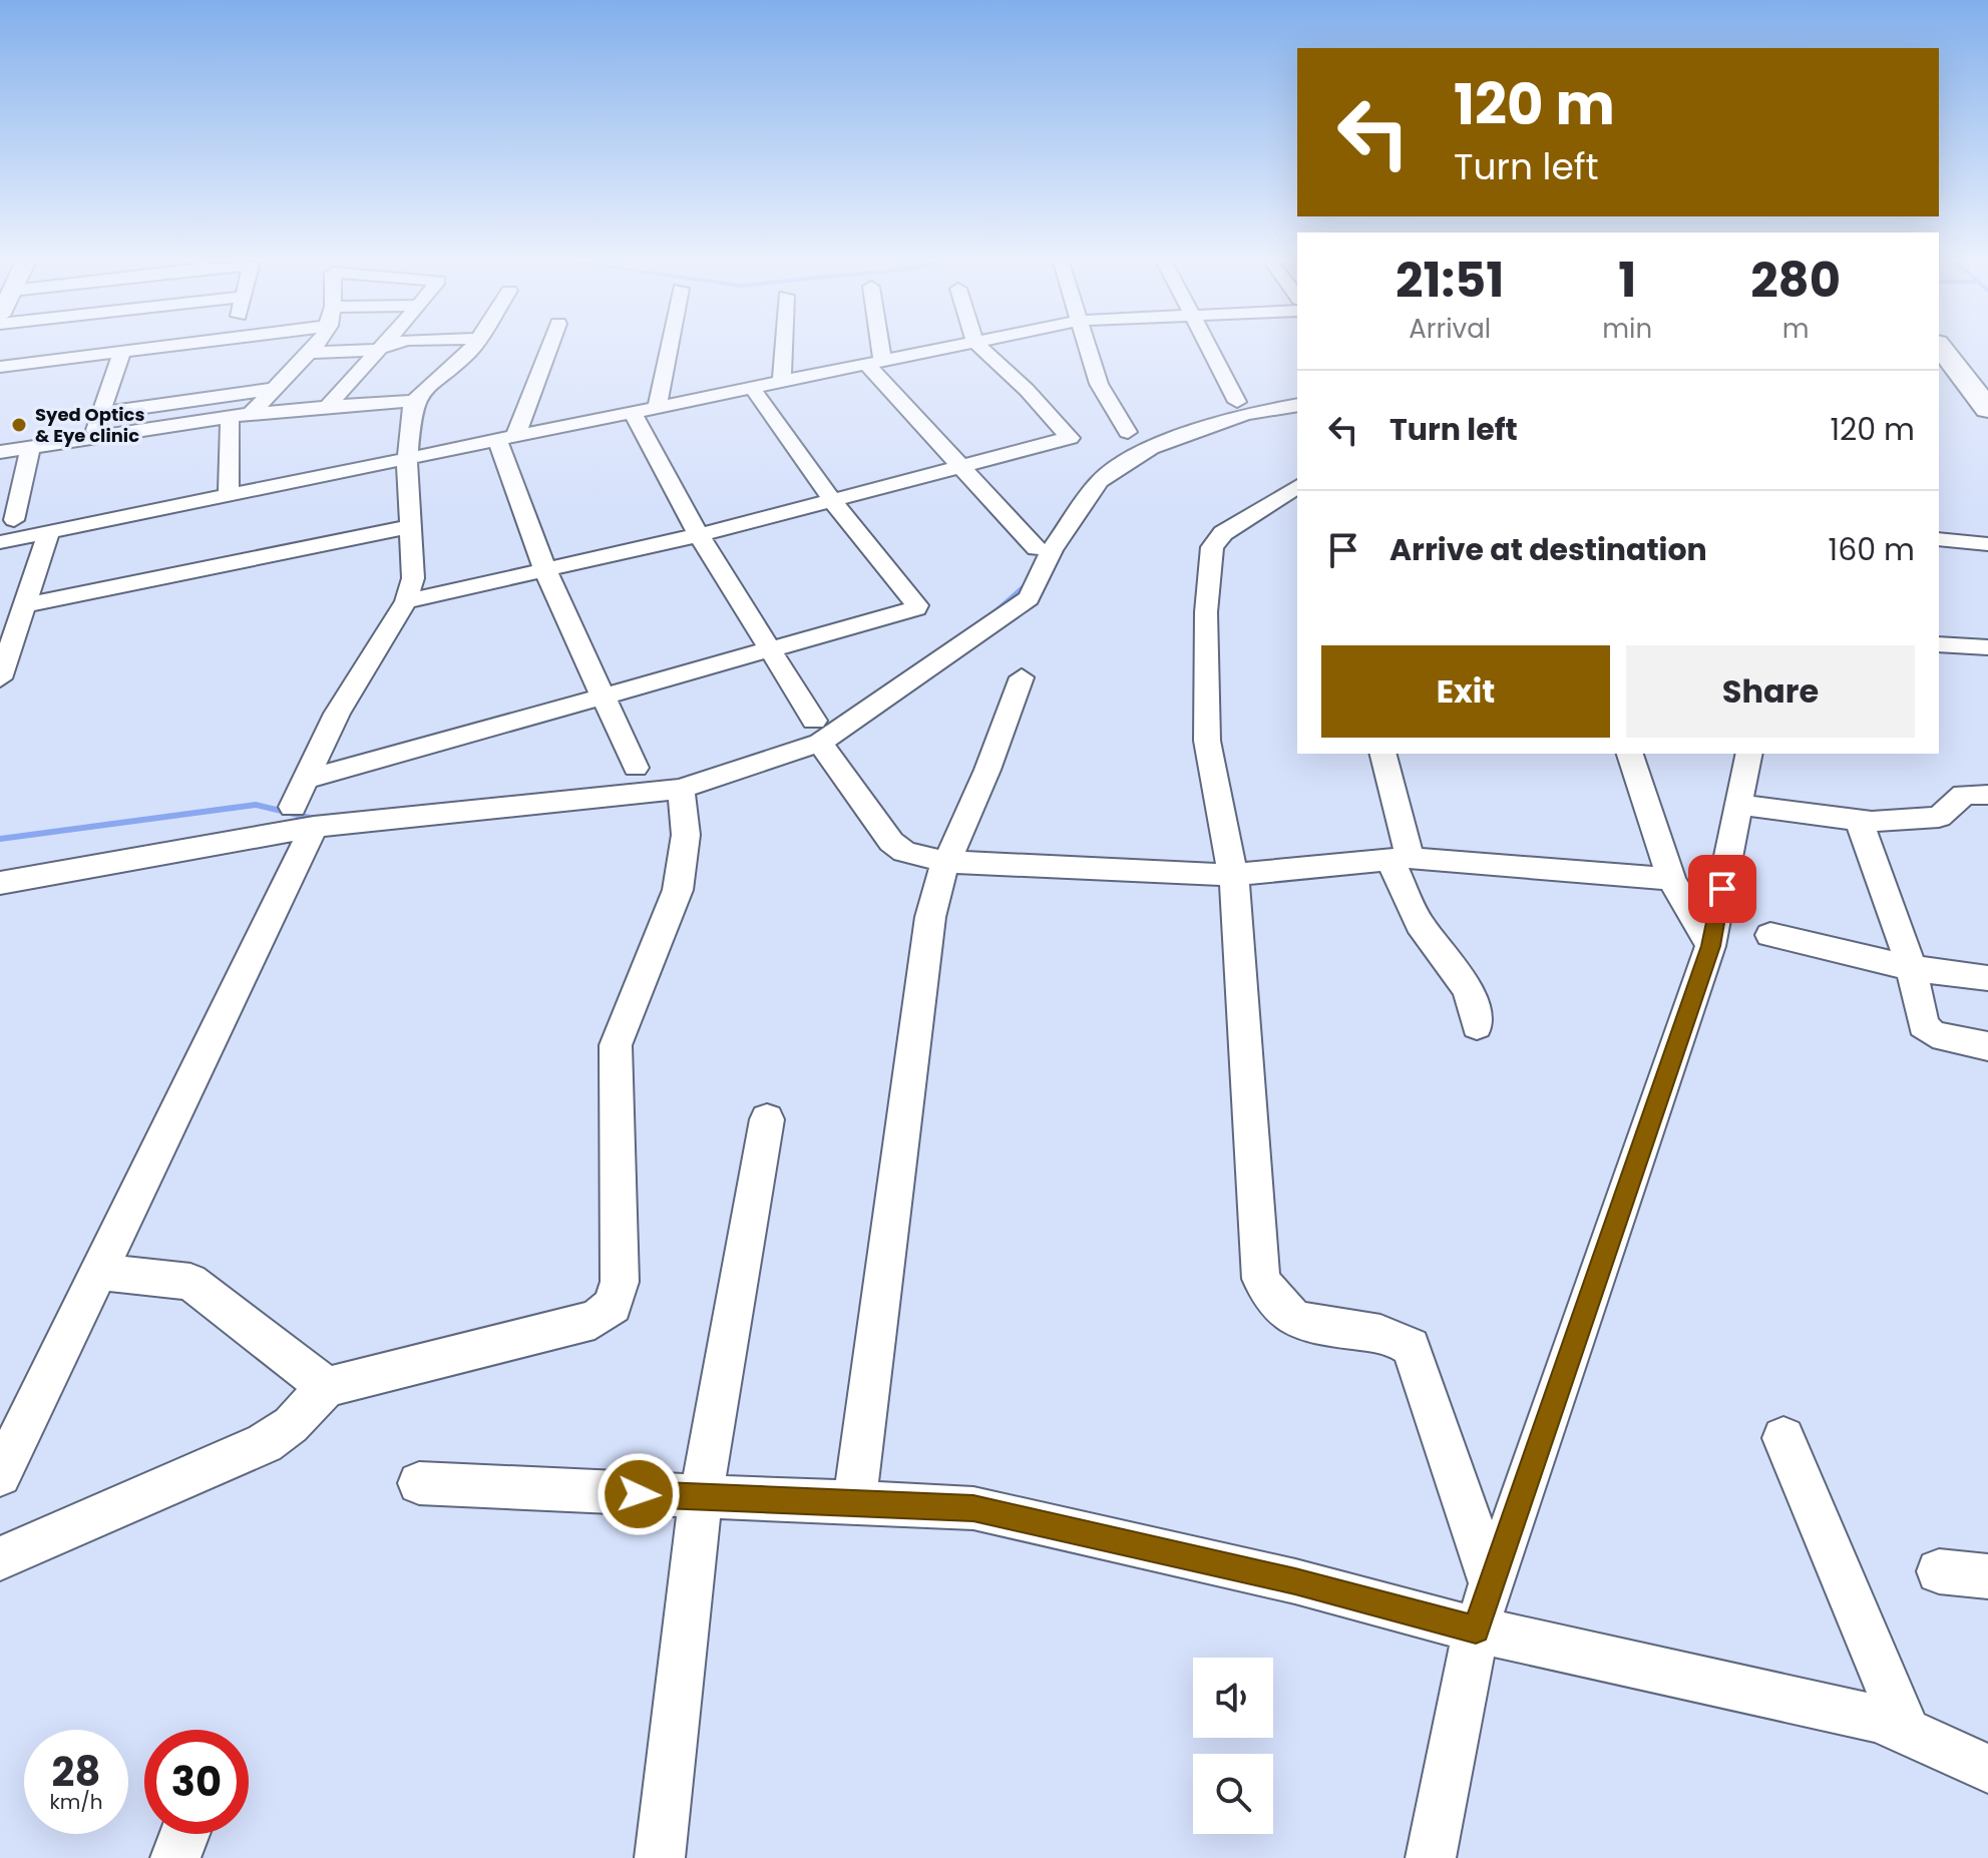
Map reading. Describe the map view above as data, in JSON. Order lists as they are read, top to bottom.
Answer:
{
  "places": ["Syed Optics & Eye clinic"],
  "page": {
    "turn": ["120 m", "Turn left"],
    "eta": [
      "21:51",
      "Arrival",
      "1",
      "min",
      "280",
      "m"
    ],
    "list": [
      {
        "name": "Turn left",
        "value": "120 m"
      },
      {
        "name": "Arrive at destination",
        "value": "160 m"
      }
    ],
    "buttons": ["Exit", "Share"],
    "speed": "28 km/h",
    "limit": "30"
  }
}
